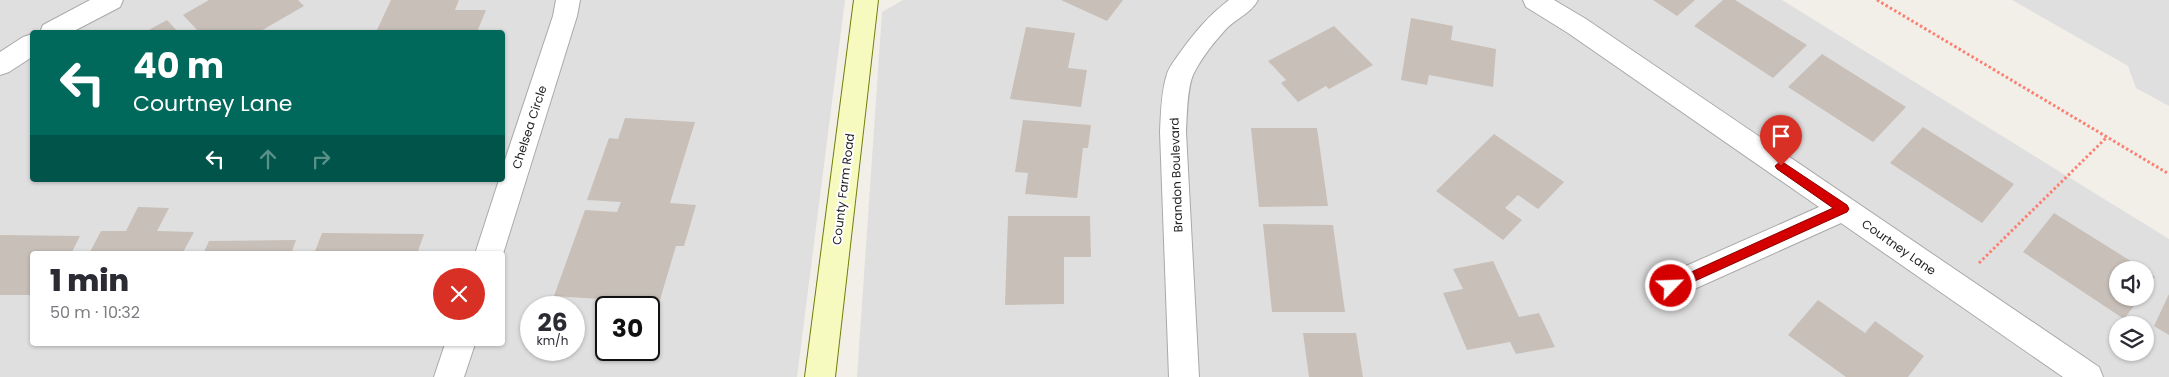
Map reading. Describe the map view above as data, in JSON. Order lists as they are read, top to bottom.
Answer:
{
  "streets": {
    "main road": ["County Farm Road"],
    "street": ["Chelsea Circle", "Brandon Boulevard", "Courtney Lane"]
  },
  "page": {
    "turn": ["40 m", "Courtney Lane"],
    "heading": ["1 min", "50 m · 10:32"],
    "speed": "26 km/h",
    "limit": "30"
  }
}
